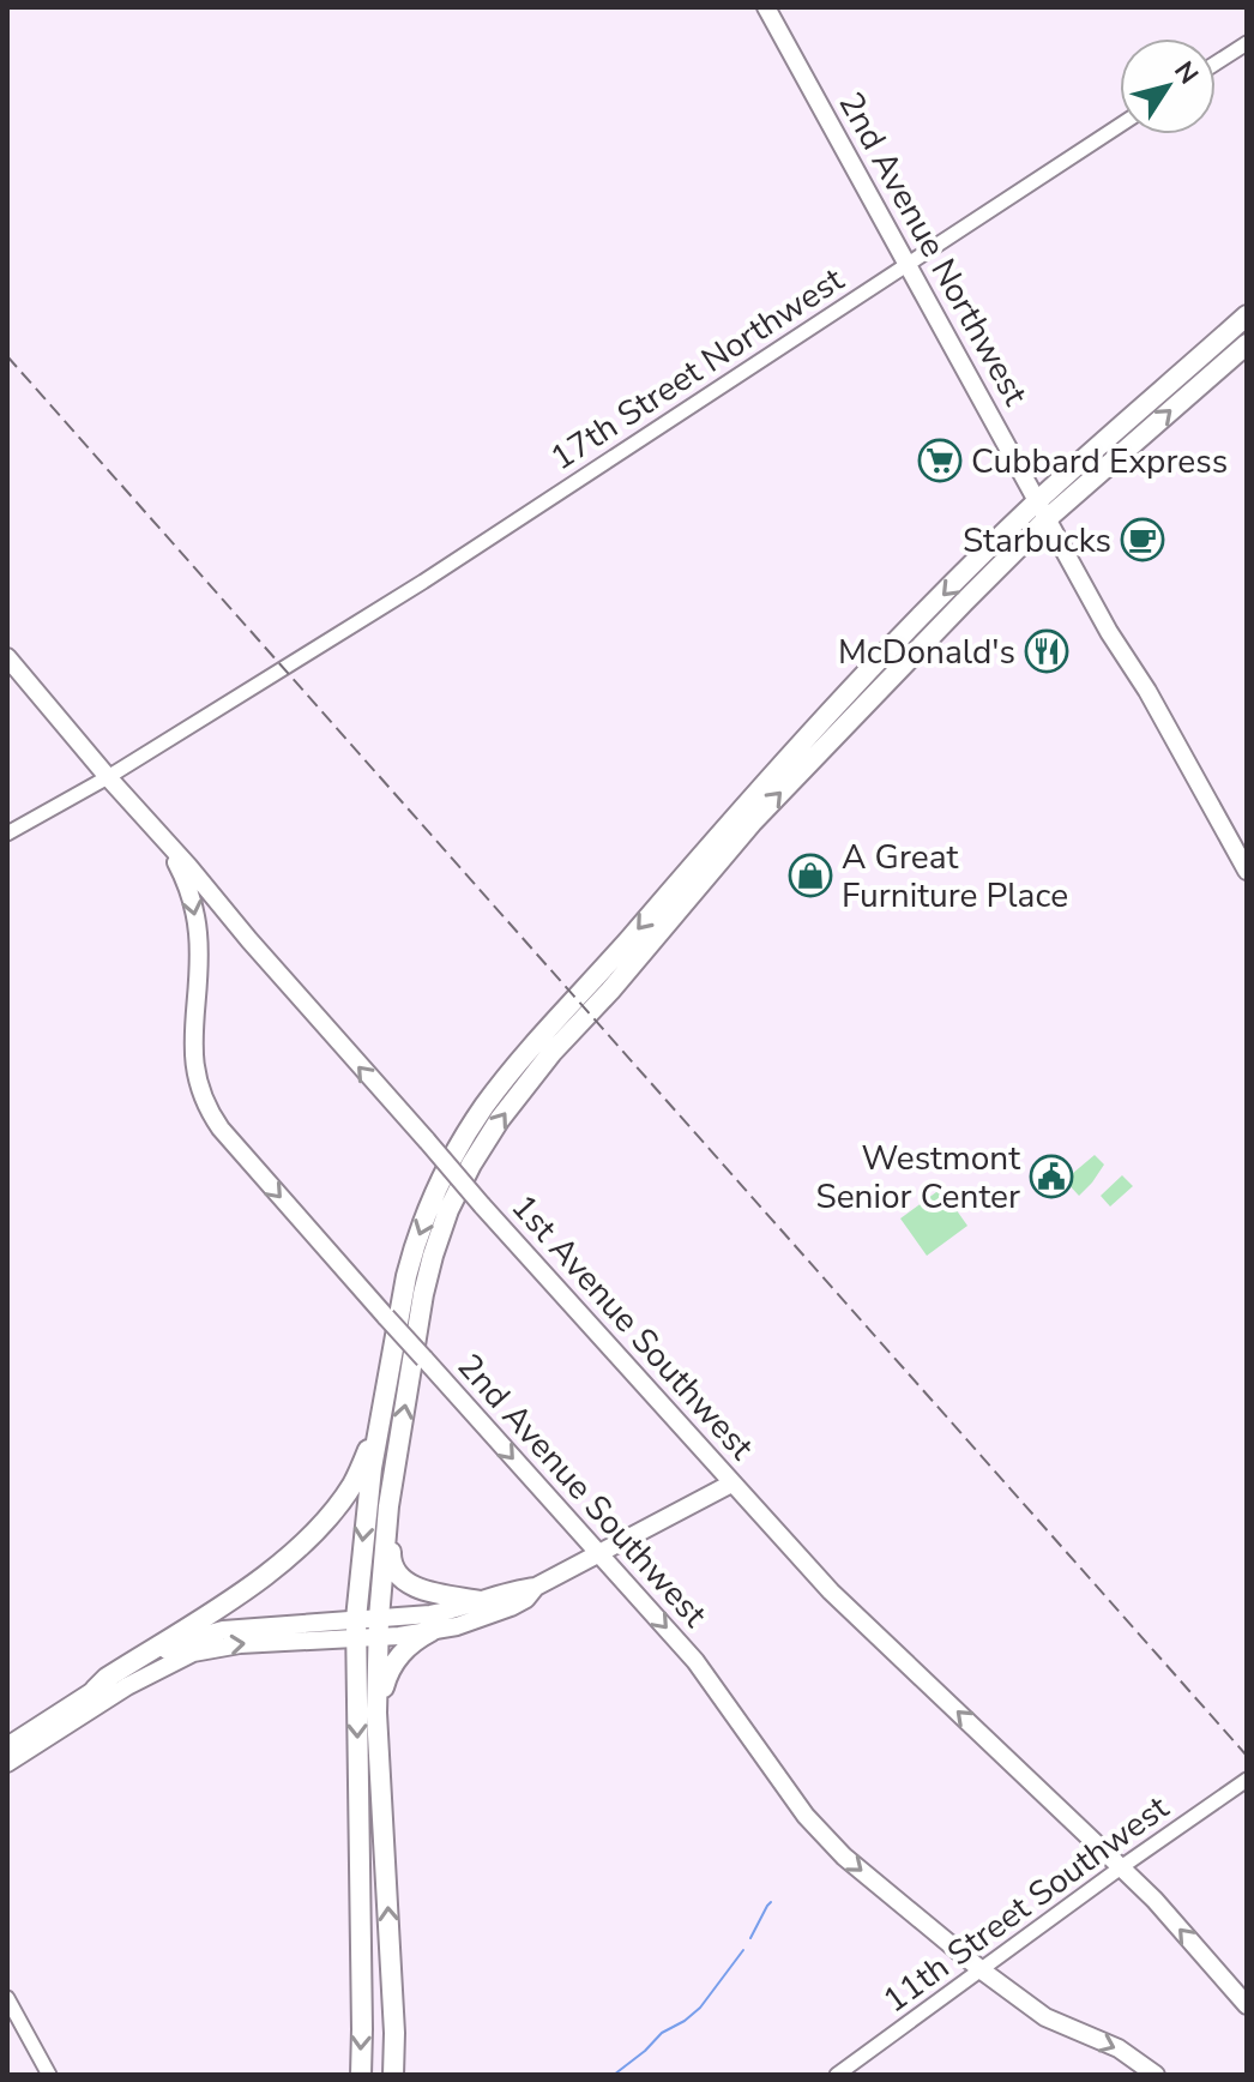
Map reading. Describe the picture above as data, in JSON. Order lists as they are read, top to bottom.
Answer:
{
  "streets": {
    "main road": ["2nd Avenue Northwest", "1st Avenue Southwest", "2nd Avenue Southwest"],
    "street": ["17th Street Northwest", "11th Street Southwest"]
  },
  "crossings": [
    ["2nd Avenue Northwest", "17th Street Northwest"],
    ["17th Street Northwest", "1st Avenue Southwest"],
    ["1st Avenue Southwest", "2nd Avenue Southwest"],
    ["1st Avenue Southwest", "11th Street Southwest"],
    ["2nd Avenue Southwest", "11th Street Southwest"]
  ],
  "one_way": ["1st Avenue Southwest", "2nd Avenue Southwest"],
  "places": {
    "supermarket": ["Cubbard Express"],
    "cafe": ["Starbucks"],
    "restaurant": ["McDonald's"],
    "shop": ["A Great Furniture Place"],
    "public building": ["Westmont Senior Center"]
  },
  "north": "top right"
}
